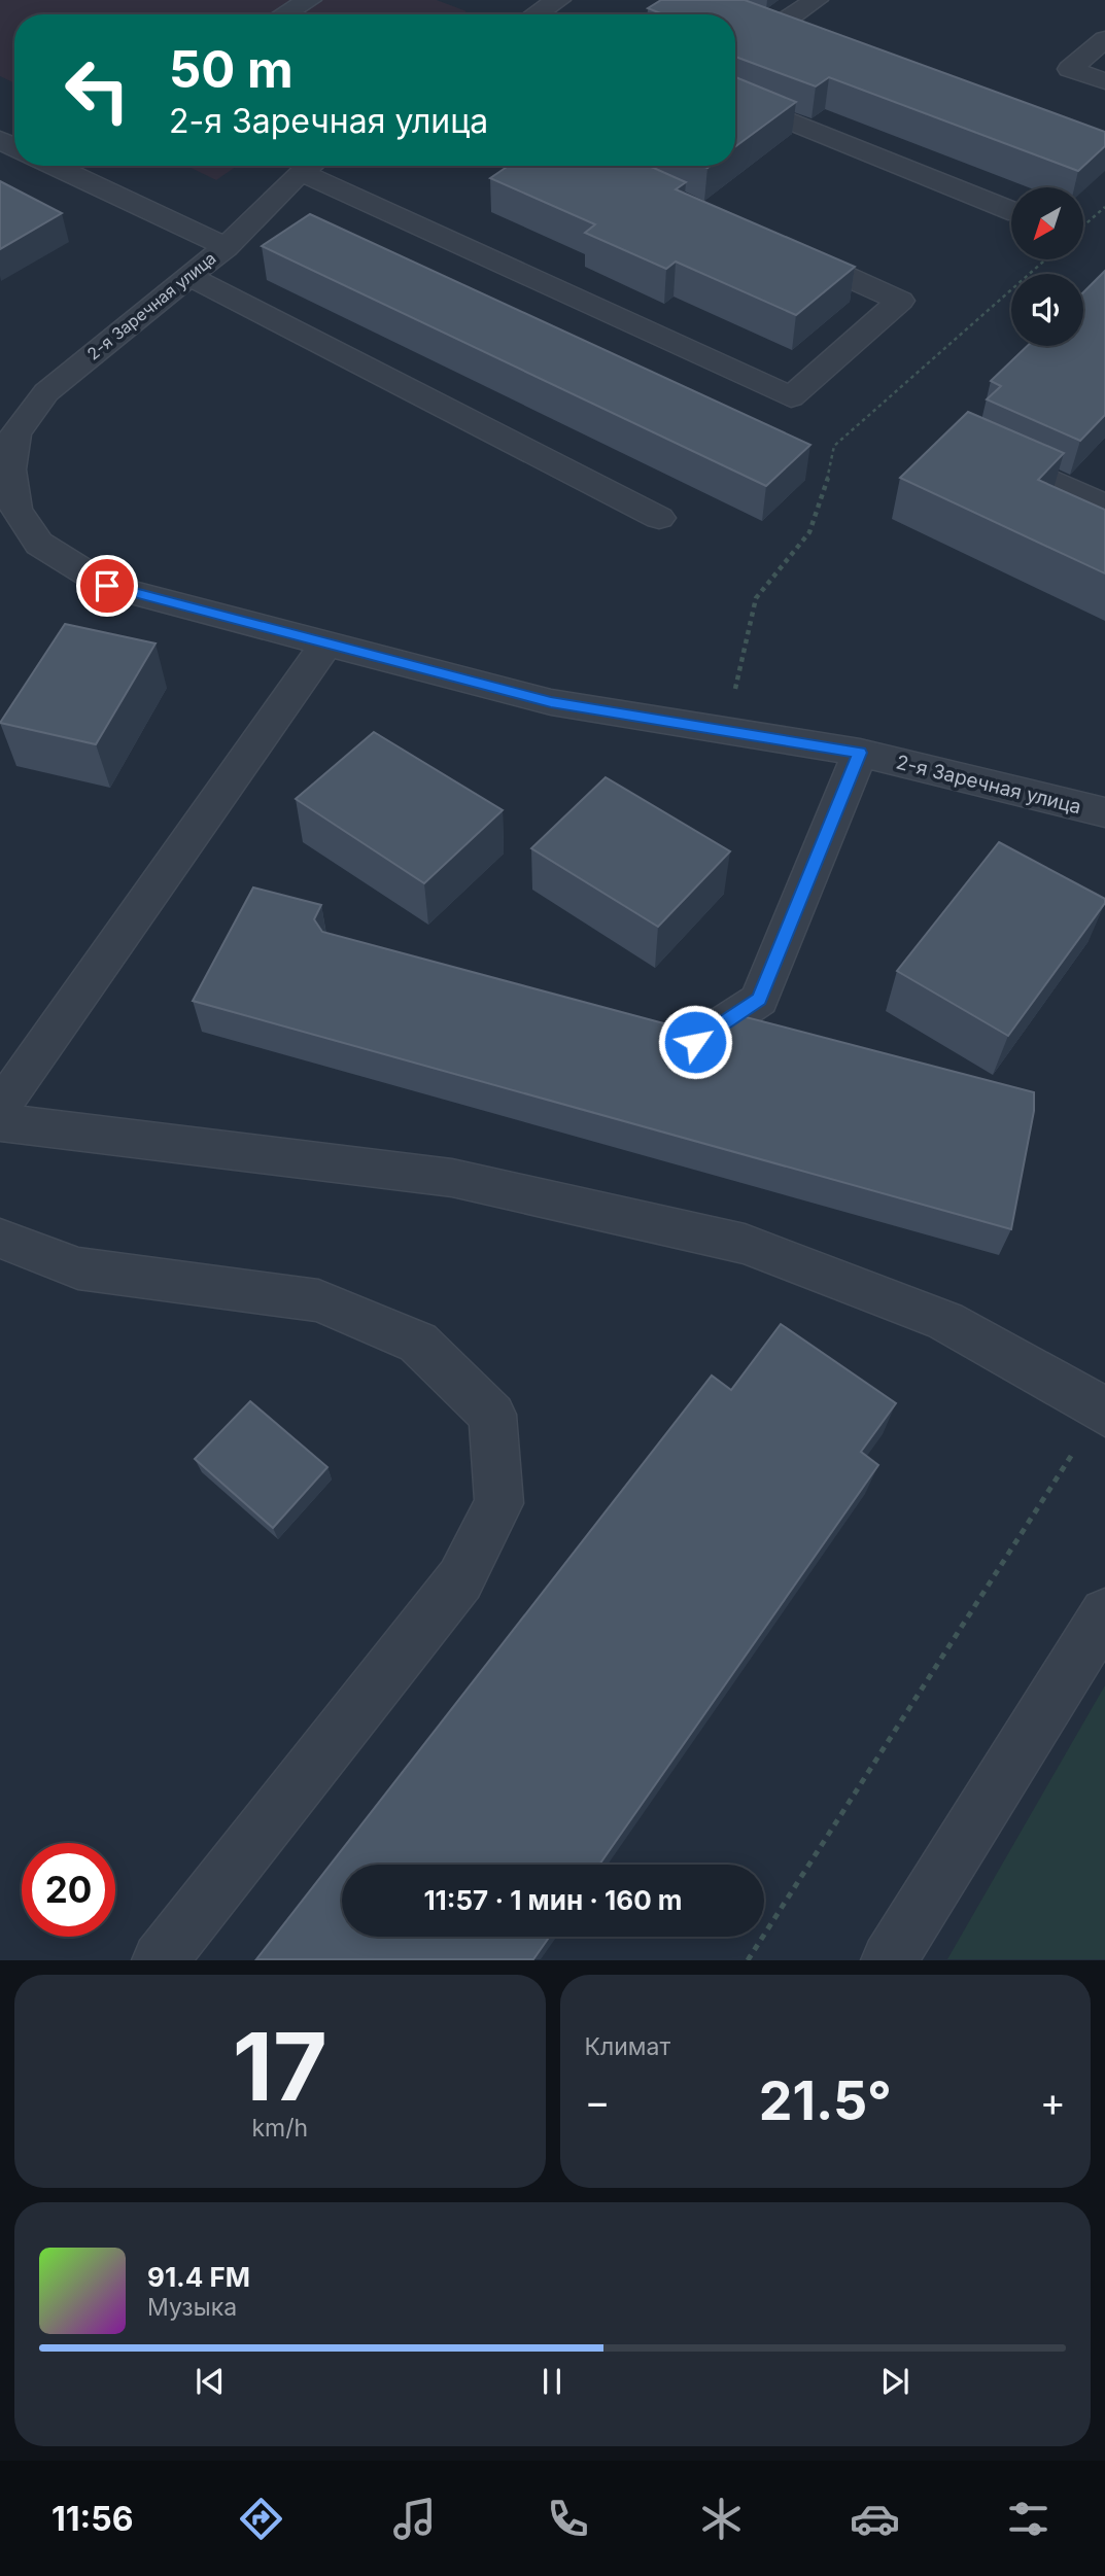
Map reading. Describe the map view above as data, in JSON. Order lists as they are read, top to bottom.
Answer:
{
  "streets": {
    "street": ["2-я Заречная улица"]
  },
  "north": "bottom left",
  "page": {
    "turn": ["50 m", "2-я Заречная улица"],
    "limit": "20",
    "trip": "11:57 · 1 мин · 160 m",
    "tile": [
      ["17", "km/h"],
      "Климат"
    ],
    "heat": ["−", "21.5°", "+"],
    "song": ["91.4 FM", "Музыка"],
    "tabs": "11:56"
  }
}
